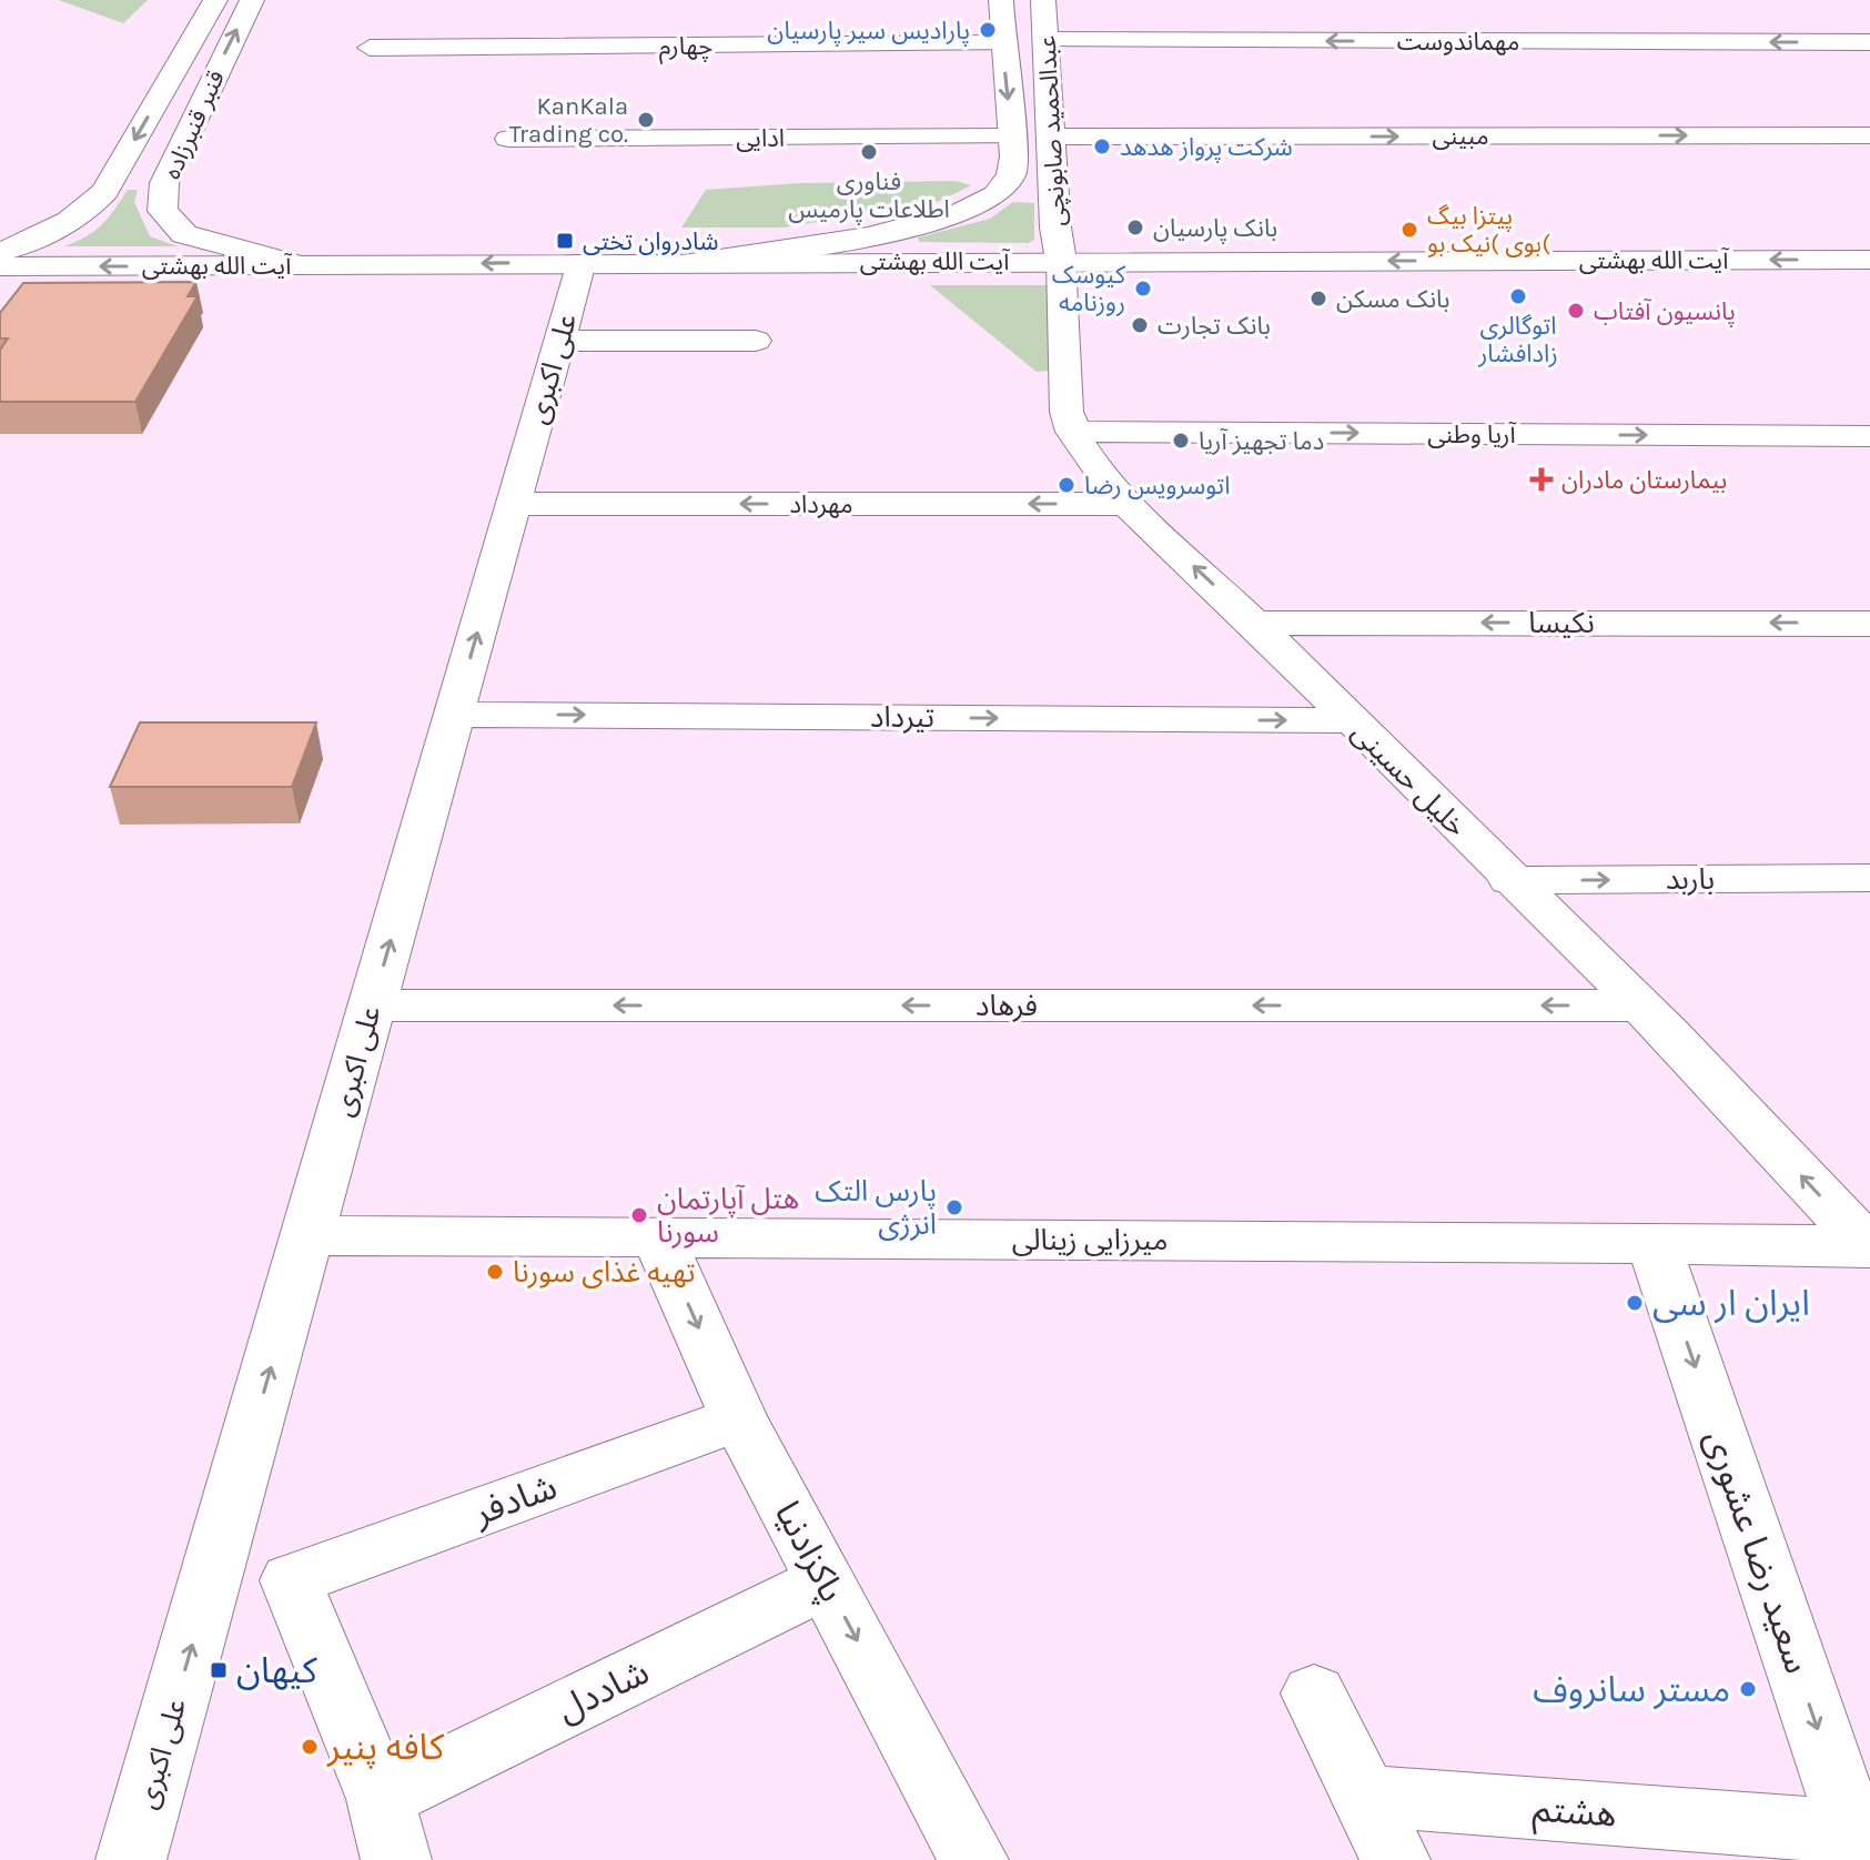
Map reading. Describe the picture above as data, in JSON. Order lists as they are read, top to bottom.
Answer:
{
  "streets": {
    "main road": ["قنبر قنبرزاده", "عبدالحمید صابونچی", "آیت الله بهشتی"],
    "street": [
      "مهماندوست",
      "چهارم",
      "مبینی",
      "ادایی",
      "علی‌ اکبری",
      "آریا وطنی",
      "مهرداد",
      "نکیسا",
      "تیرداد",
      "خلیل حسینی",
      "باربد",
      "فرهاد",
      "میرزایی زینالی",
      "شادفر",
      "پاکزادنیا",
      "سعید رضا عشوری",
      "شاددل",
      "هشتم"
    ]
  },
  "crossings": [
    ["مهماندوست", "عبدالحمید صابونچی"],
    ["چهارم", "عبدالحمید صابونچی"],
    ["قنبر قنبرزاده", "آیت الله بهشتی"],
    ["عبدالحمید صابونچی", "مبینی"],
    ["عبدالحمید صابونچی", "ادایی"],
    ["عبدالحمید صابونچی", "آیت الله بهشتی"],
    ["عبدالحمید صابونچی", "خلیل حسینی"],
    ["آیت الله بهشتی", "علی‌ اکبری"],
    ["آیت الله بهشتی", "خلیل حسینی"],
    ["علی‌ اکبری", "مهرداد"],
    ["علی‌ اکبری", "تیرداد"],
    ["علی‌ اکبری", "فرهاد"],
    ["علی‌ اکبری", "میرزایی زینالی"],
    ["آریا وطنی", "خلیل حسینی"],
    ["مهرداد", "خلیل حسینی"],
    ["نکیسا", "خلیل حسینی"],
    ["تیرداد", "خلیل حسینی"],
    ["خلیل حسینی", "باربد"],
    ["خلیل حسینی", "فرهاد"],
    ["خلیل حسینی", "میرزایی زینالی"],
    ["میرزایی زینالی", "پاکزادنیا"],
    ["میرزایی زینالی", "سعید رضا عشوری"],
    ["شادفر", "پاکزادنیا"],
    ["شادفر", "شاددل"],
    ["پاکزادنیا", "شاددل"],
    ["سعید رضا عشوری", "هشتم"]
  ],
  "one_way": [
    "مهماندوست",
    "مبینی",
    "آیت الله بهشتی",
    "علی‌ اکبری",
    "آریا وطنی",
    "نکیسا",
    "تیرداد",
    "خلیل حسینی",
    "باربد",
    "فرهاد",
    "پاکزادنیا",
    "سعید رضا عشوری"
  ],
  "places": {
    "other": [
      "پارادیس سیر پارسیان",
      "KanKala Trading co.",
      "شرکت پرواز هدهد",
      "فناوری اطلاعات پارمیس",
      "بانک پارسیان",
      "پیتزا بیگ بوی )نیک بو(",
      "کیوسک روزنامه",
      "اتوگالری زادافشار",
      "بانک مسکن",
      "پانسیون آفتاب",
      "بانک تجارت",
      "دما تجهیز آریا",
      "اتوسرویس رضا",
      "پارس التک انرژی",
      "هتل آپارتمان سورنا",
      "تهیه غذای سورنا",
      "ایران ار سی",
      "مستر سانروف",
      "کافه پنیر"
    ],
    "transit": ["شادروان تختی", "کیهان"],
    "health": ["بیمارستان مادران"]
  }
}
